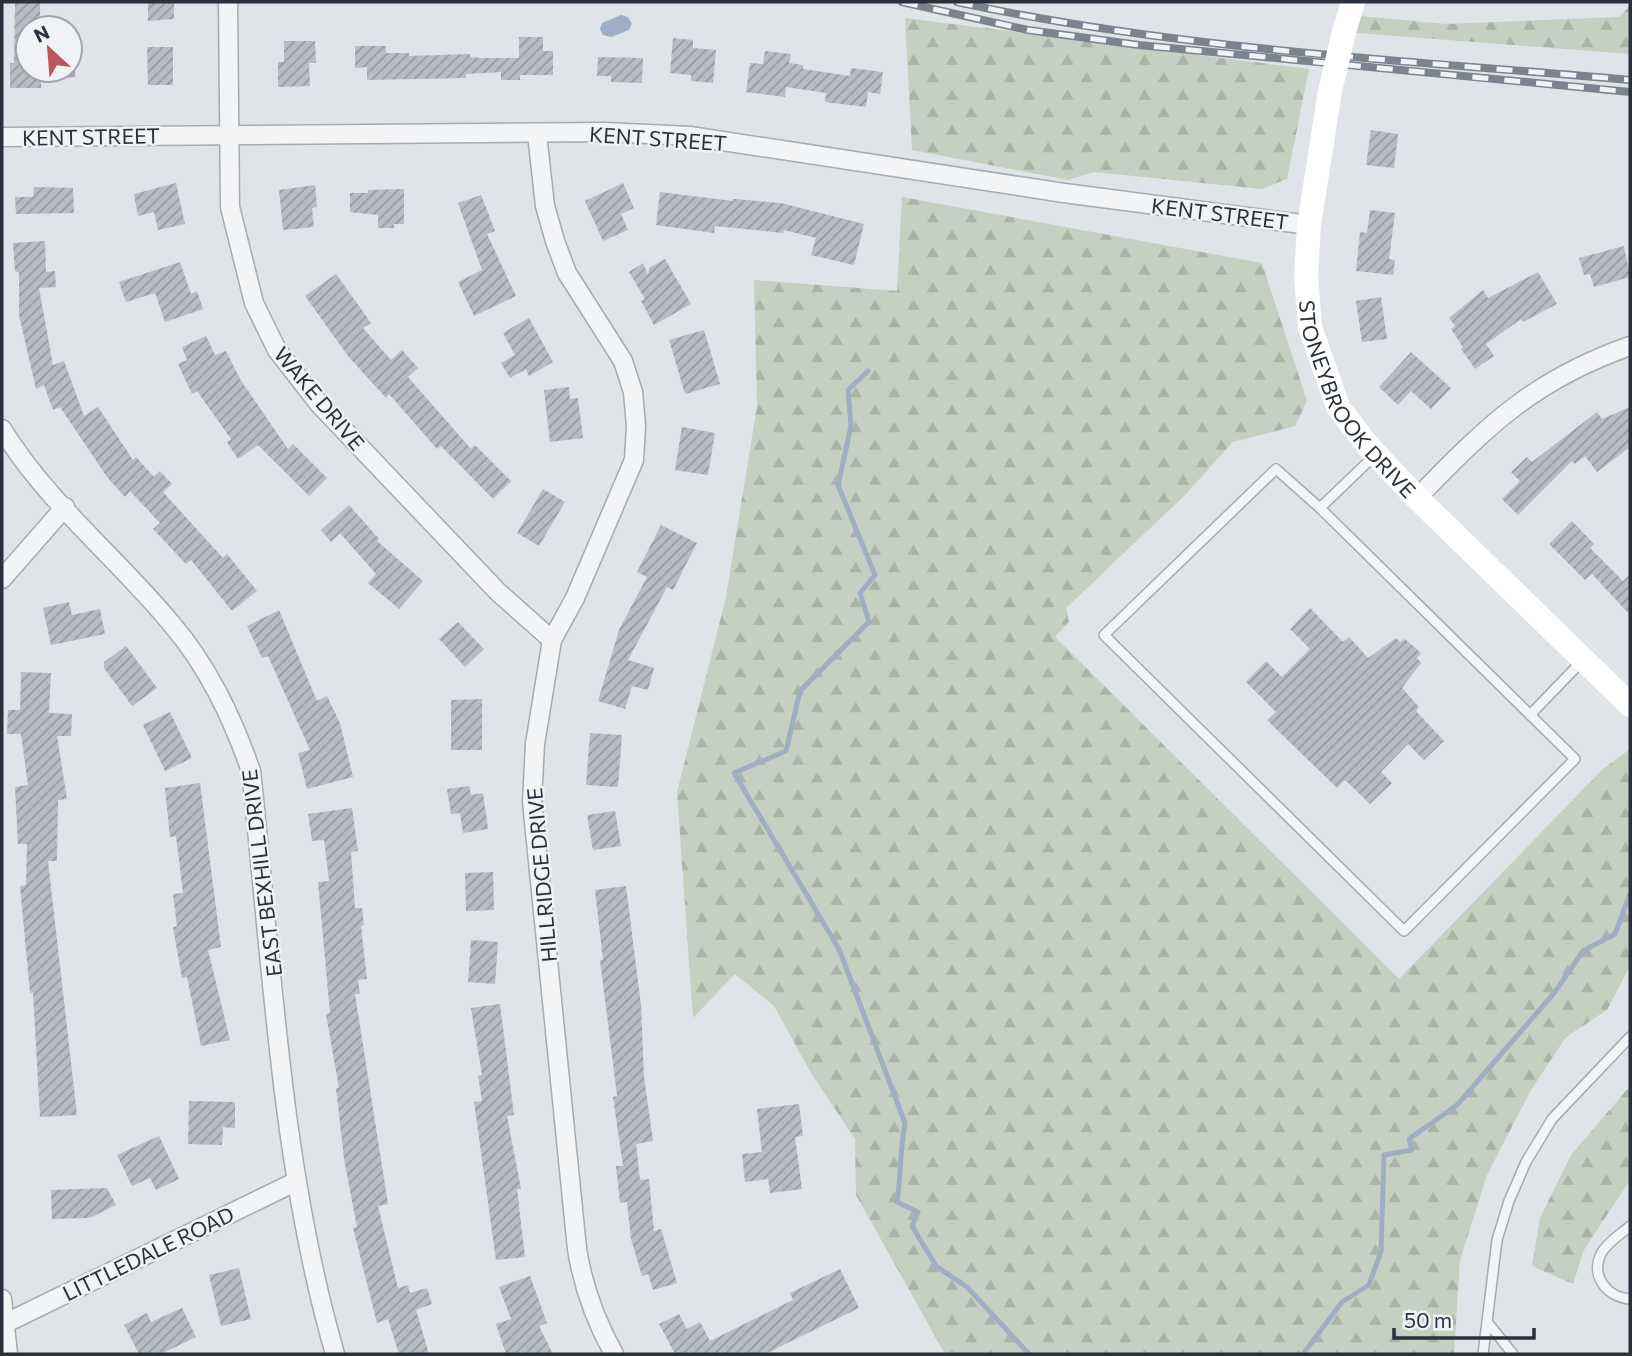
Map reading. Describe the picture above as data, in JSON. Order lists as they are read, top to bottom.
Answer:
{
  "streets": {
    "street": [
      "KENT STREET",
      "STONEYBROOK DRIVE",
      "WAKE DRIVE",
      "EAST BEXHILL DRIVE",
      "HILLRIDGE DRIVE",
      "LITTLEDALE ROAD"
    ]
  },
  "crossings": [
    ["KENT STREET", "STONEYBROOK DRIVE"],
    ["KENT STREET", "WAKE DRIVE"],
    ["KENT STREET", "HILLRIDGE DRIVE"],
    ["WAKE DRIVE", "HILLRIDGE DRIVE"],
    ["EAST BEXHILL DRIVE", "LITTLEDALE ROAD"]
  ],
  "scale_bar": "50 m",
  "north": "top left"
}
